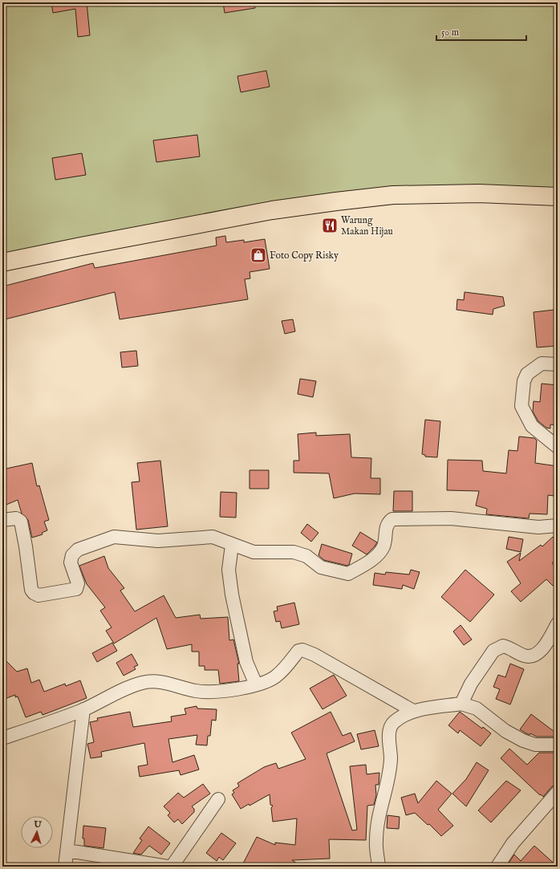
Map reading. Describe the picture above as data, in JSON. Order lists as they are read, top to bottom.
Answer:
{
  "places": {
    "restaurant": ["Warung Makan Hijau"],
    "shop": ["Foto Copy Risky"]
  },
  "scale_bar": "50 m",
  "north": "top"
}
